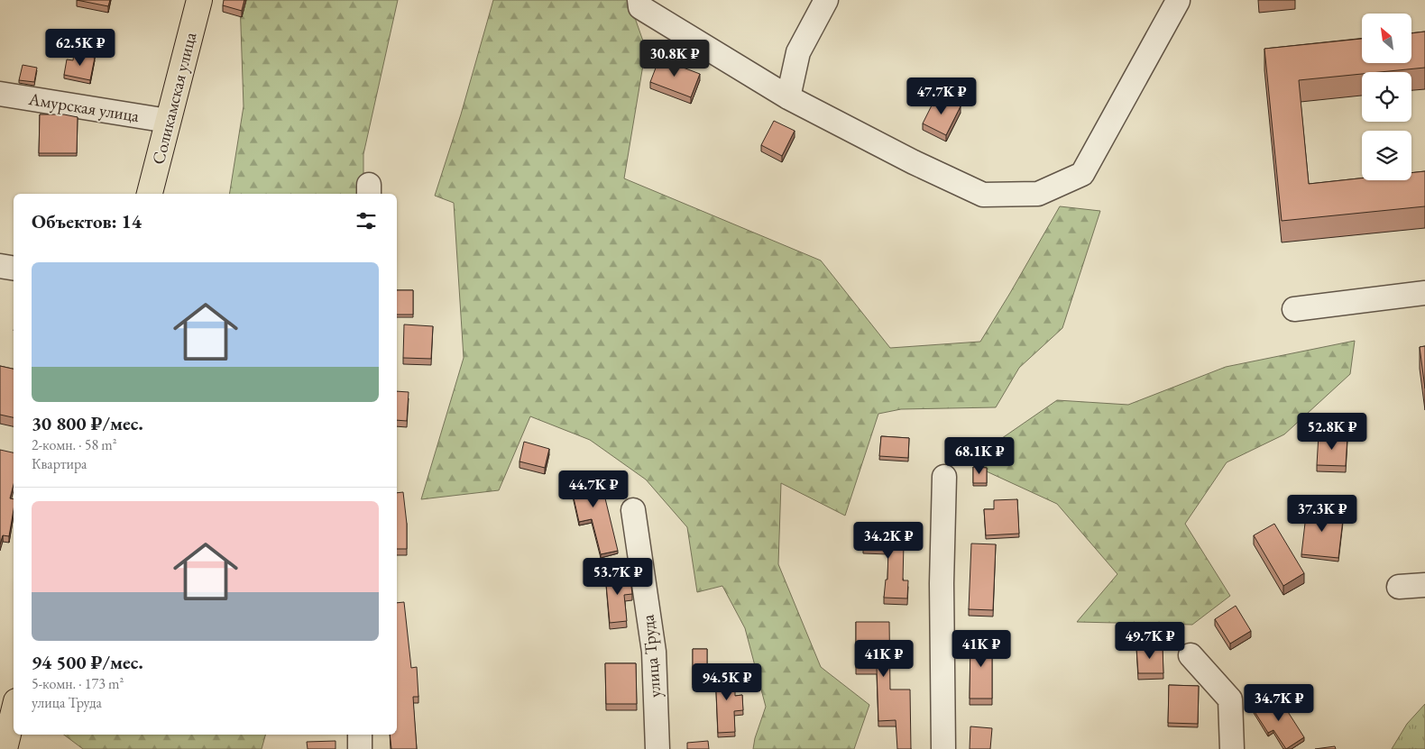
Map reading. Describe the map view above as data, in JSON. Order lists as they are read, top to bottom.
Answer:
{
  "streets": {
    "main road": ["Соликамская улица"],
    "street": ["Амурская улица", "улица Труда"]
  },
  "crossings": [
    ["Соликамская улица", "Амурская улица"]
  ],
  "north": "top left",
  "page": {
    "price": [
      "62.5K ₽",
      "30.8K ₽",
      "47.7K ₽",
      "52.8K ₽",
      "68.1K ₽",
      "44.7K ₽",
      "37.3K ₽",
      "34.2K ₽",
      "53.7K ₽",
      "49.7K ₽",
      "41K ₽",
      "41K ₽",
      "94.5K ₽",
      "34.7K ₽"
    ],
    "heading": "Объектов: 14",
    "list": [
      {
        "name": "30 800 ₽/мес.",
        "note": "2-комн. · 58 m² · Квартира"
      },
      {
        "name": "94 500 ₽/мес.",
        "note": "5-комн. · 173 m² · улица Труда"
      }
    ]
  }
}
